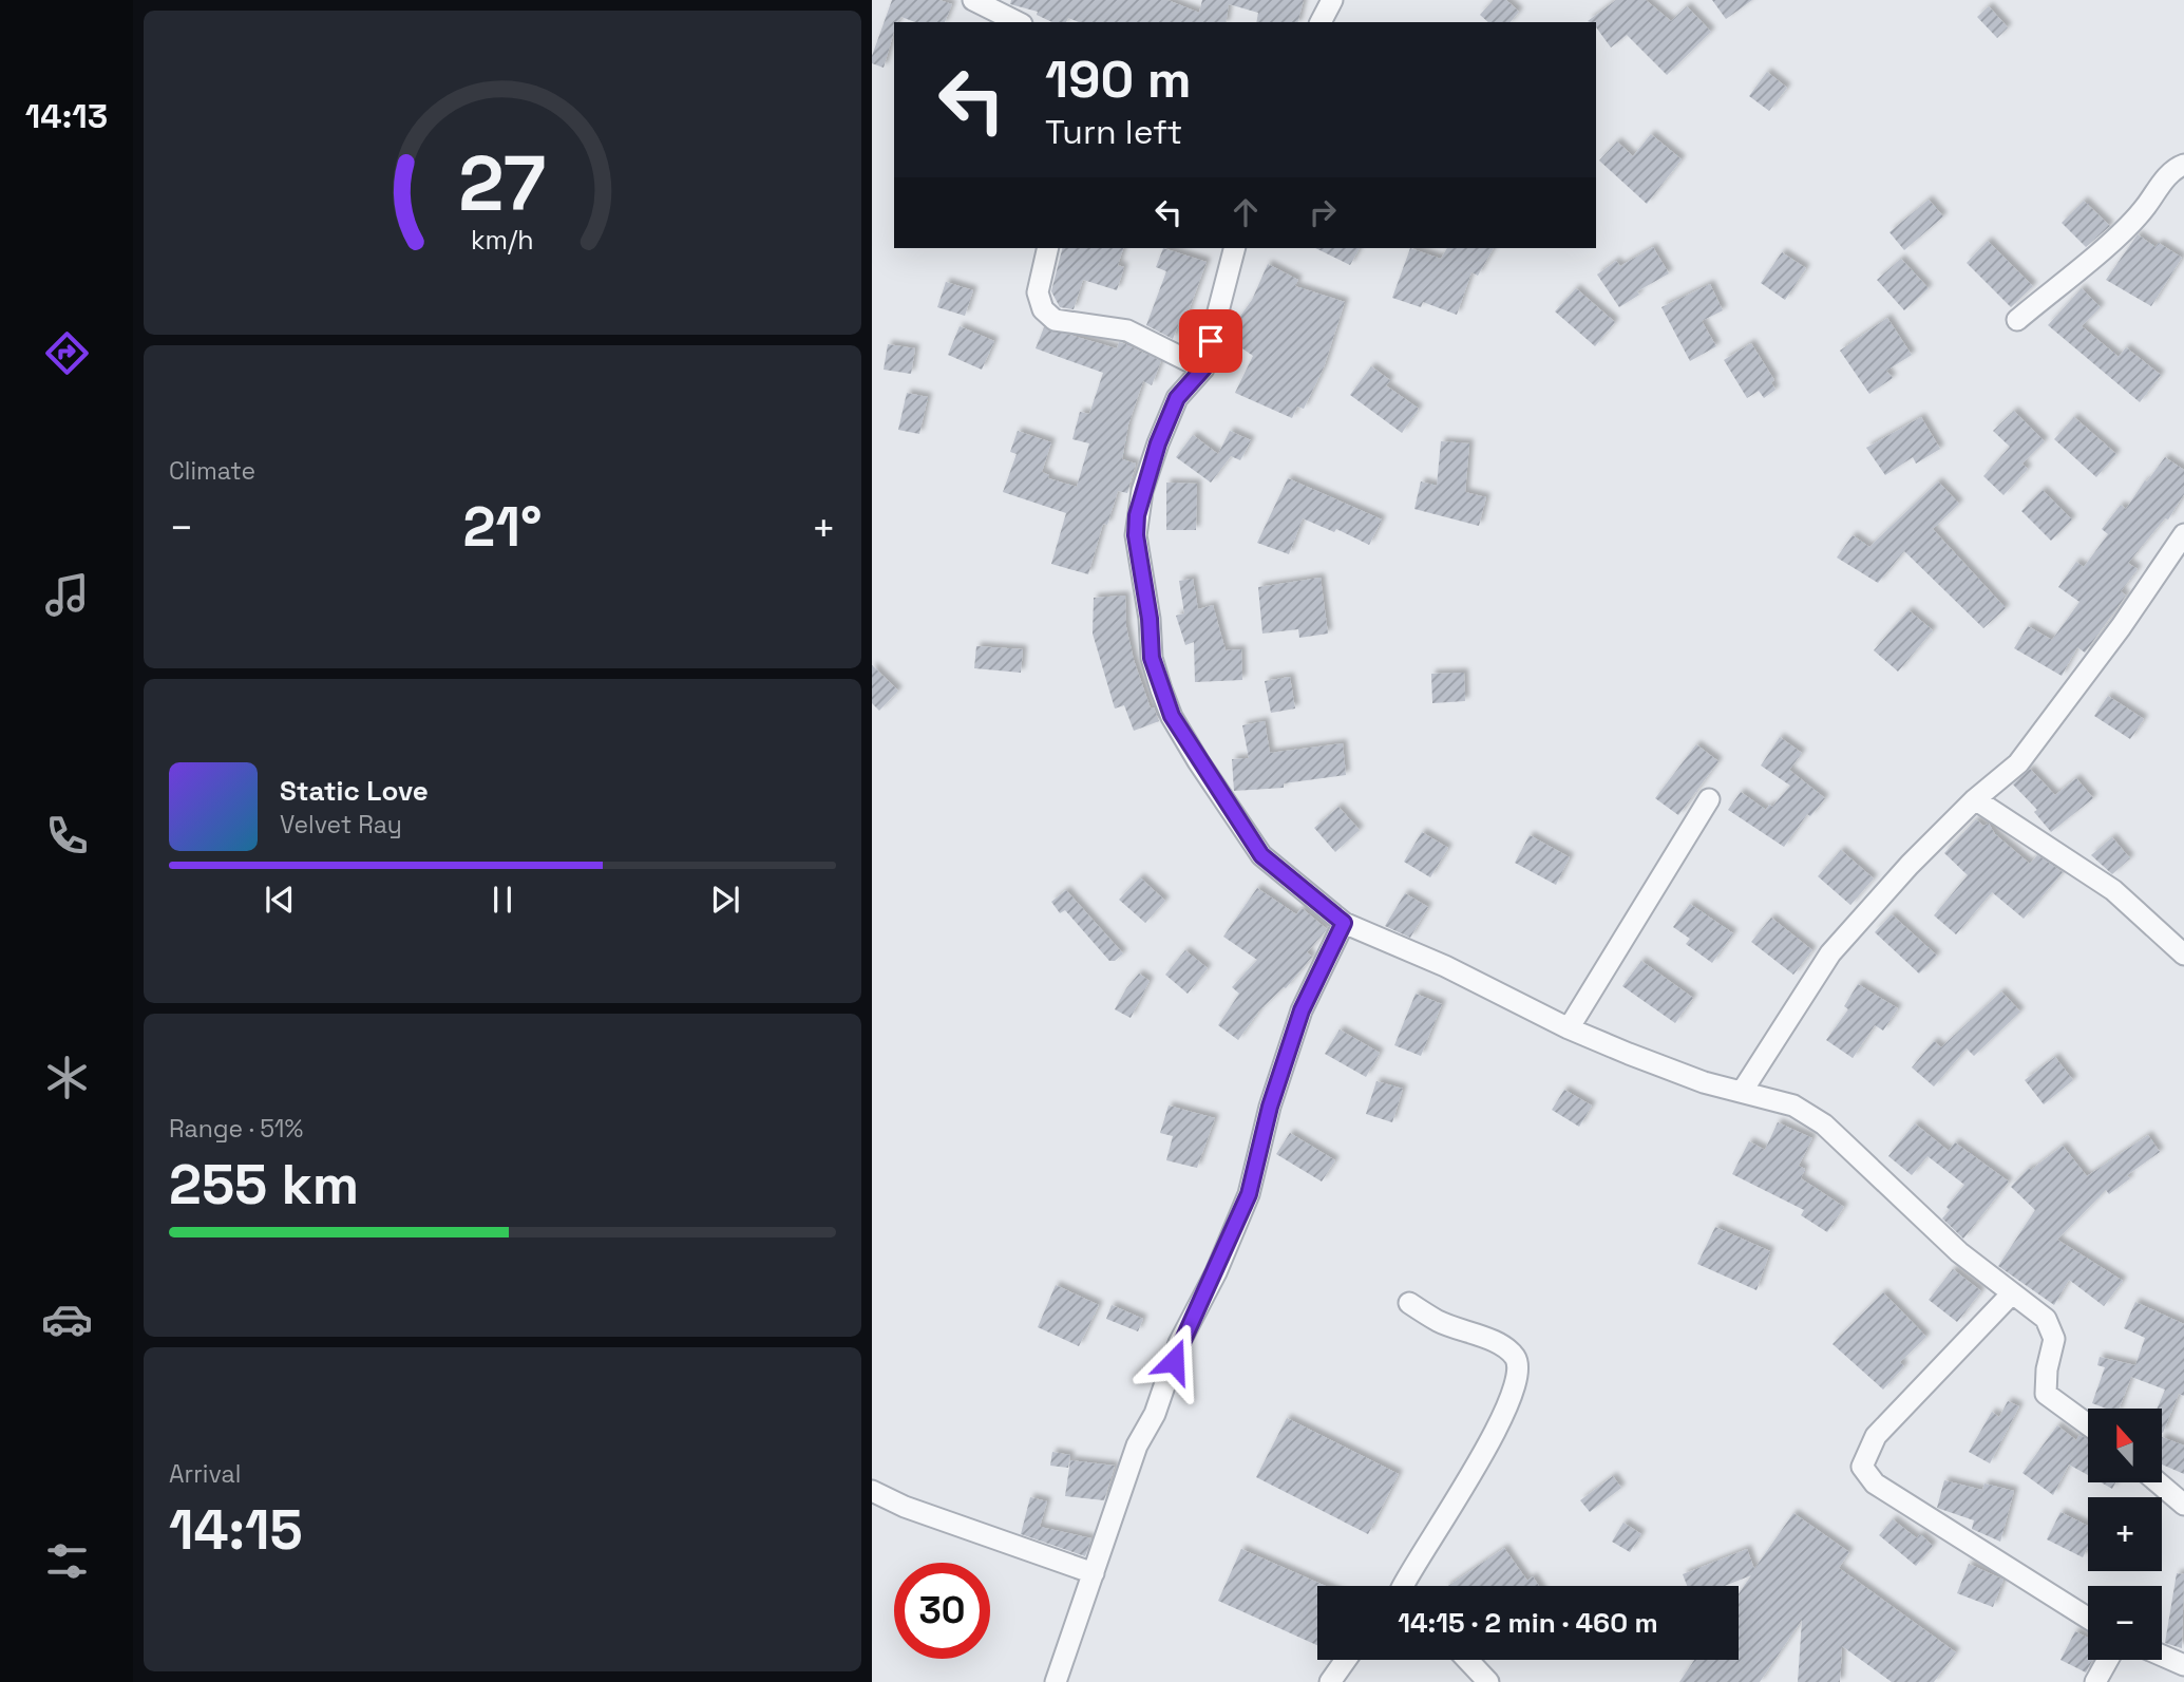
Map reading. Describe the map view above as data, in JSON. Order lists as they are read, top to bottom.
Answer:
{
  "north": "top",
  "page": {
    "tabs": "14:13",
    "turn": ["190 m", "Turn left"],
    "tile": [
      "Climate",
      ["Range · 51%", "255 km"],
      ["Arrival", "14:15"]
    ],
    "heat": ["−", "21°", "+"],
    "song": ["Static Love", "Velvet Ray"],
    "map_buttons": ["+", "−"],
    "limit": "30",
    "trip": "14:15 · 2 min · 460 m",
    "gauge": ["27", "km/h"]
  }
}
